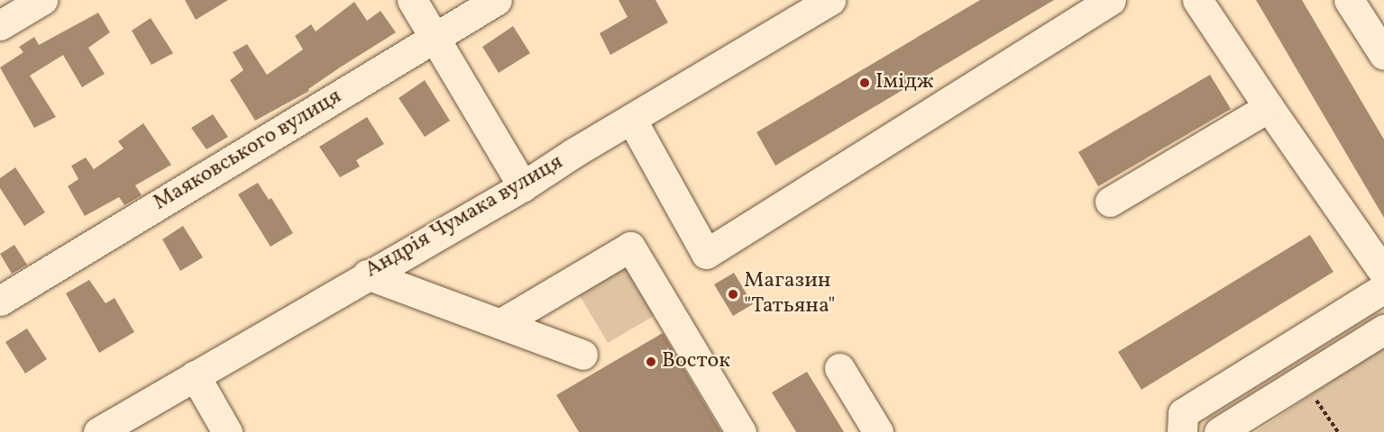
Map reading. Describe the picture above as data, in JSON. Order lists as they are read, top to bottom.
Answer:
{
  "streets": {
    "street": ["Маяковського вулиця", "Андрія Чумака вулиця"]
  },
  "places": ["Імідж", "Магазин \"Татьяна\"", "Восток"]
}
